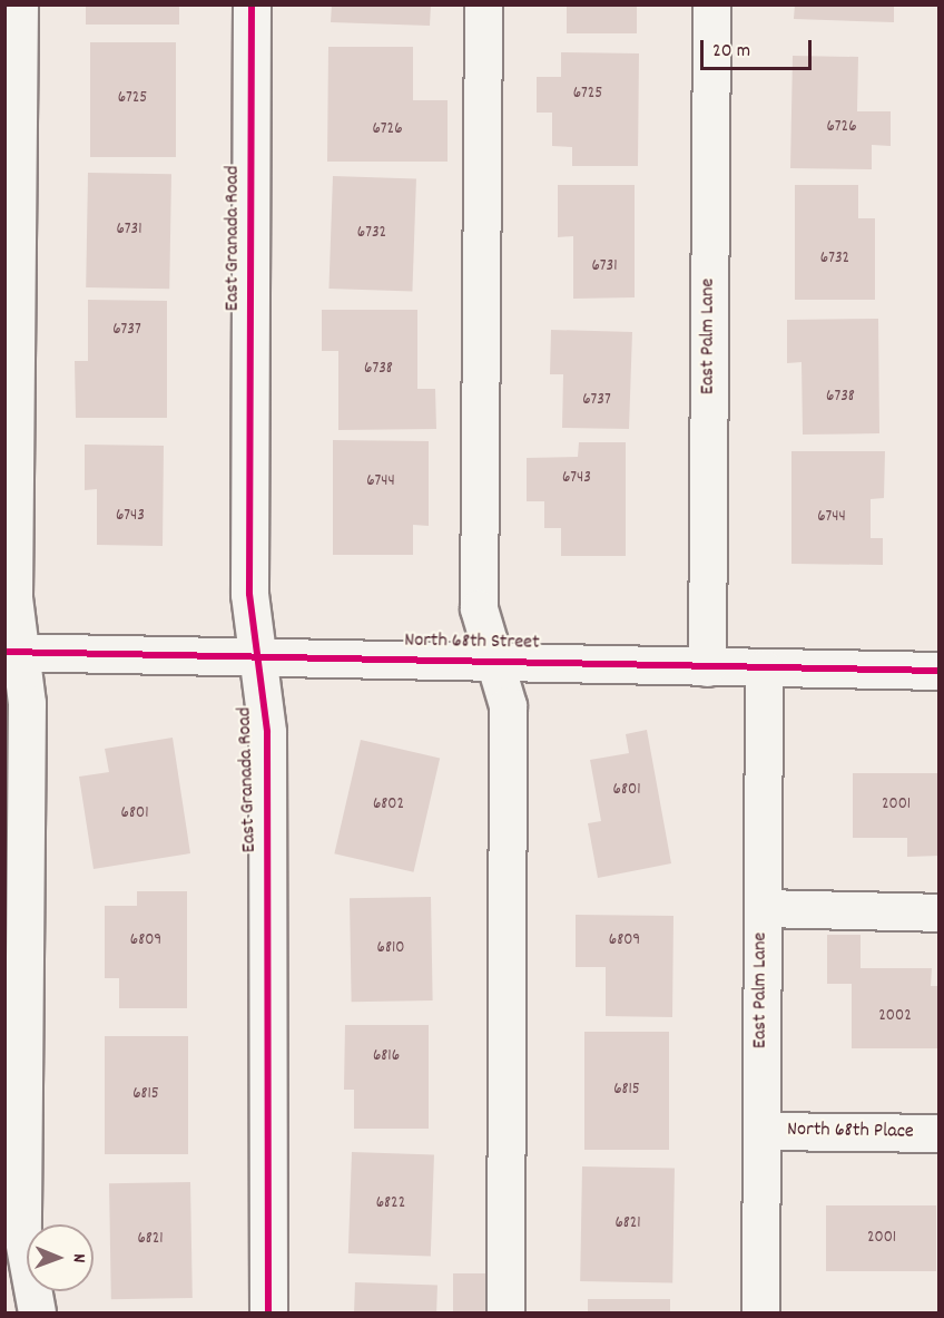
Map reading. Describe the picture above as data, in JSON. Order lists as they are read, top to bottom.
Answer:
{
  "streets": {
    "street": [
      "East Granada Road",
      "East Palm Lane",
      "North 68th Street",
      "North 68th Place"
    ]
  },
  "crossings": [
    ["East Granada Road", "North 68th Street"],
    ["East Palm Lane", "North 68th Street"],
    ["East Palm Lane", "North 68th Place"]
  ],
  "house_numbers": [
    "6725",
    "6725",
    "6726",
    "6726",
    "6731",
    "6732",
    "6732",
    "6731",
    "6737",
    "6738",
    "6738",
    "6737",
    "6743",
    "6744",
    "6743",
    "6744",
    "6801",
    "6802",
    "2001",
    "6801",
    "6809",
    "6809",
    "6810",
    "2002",
    "6816",
    "6815",
    "6815",
    "6822",
    "6821",
    "2001",
    "6821"
  ],
  "scale_bar": "20 m",
  "north": "right"
}
